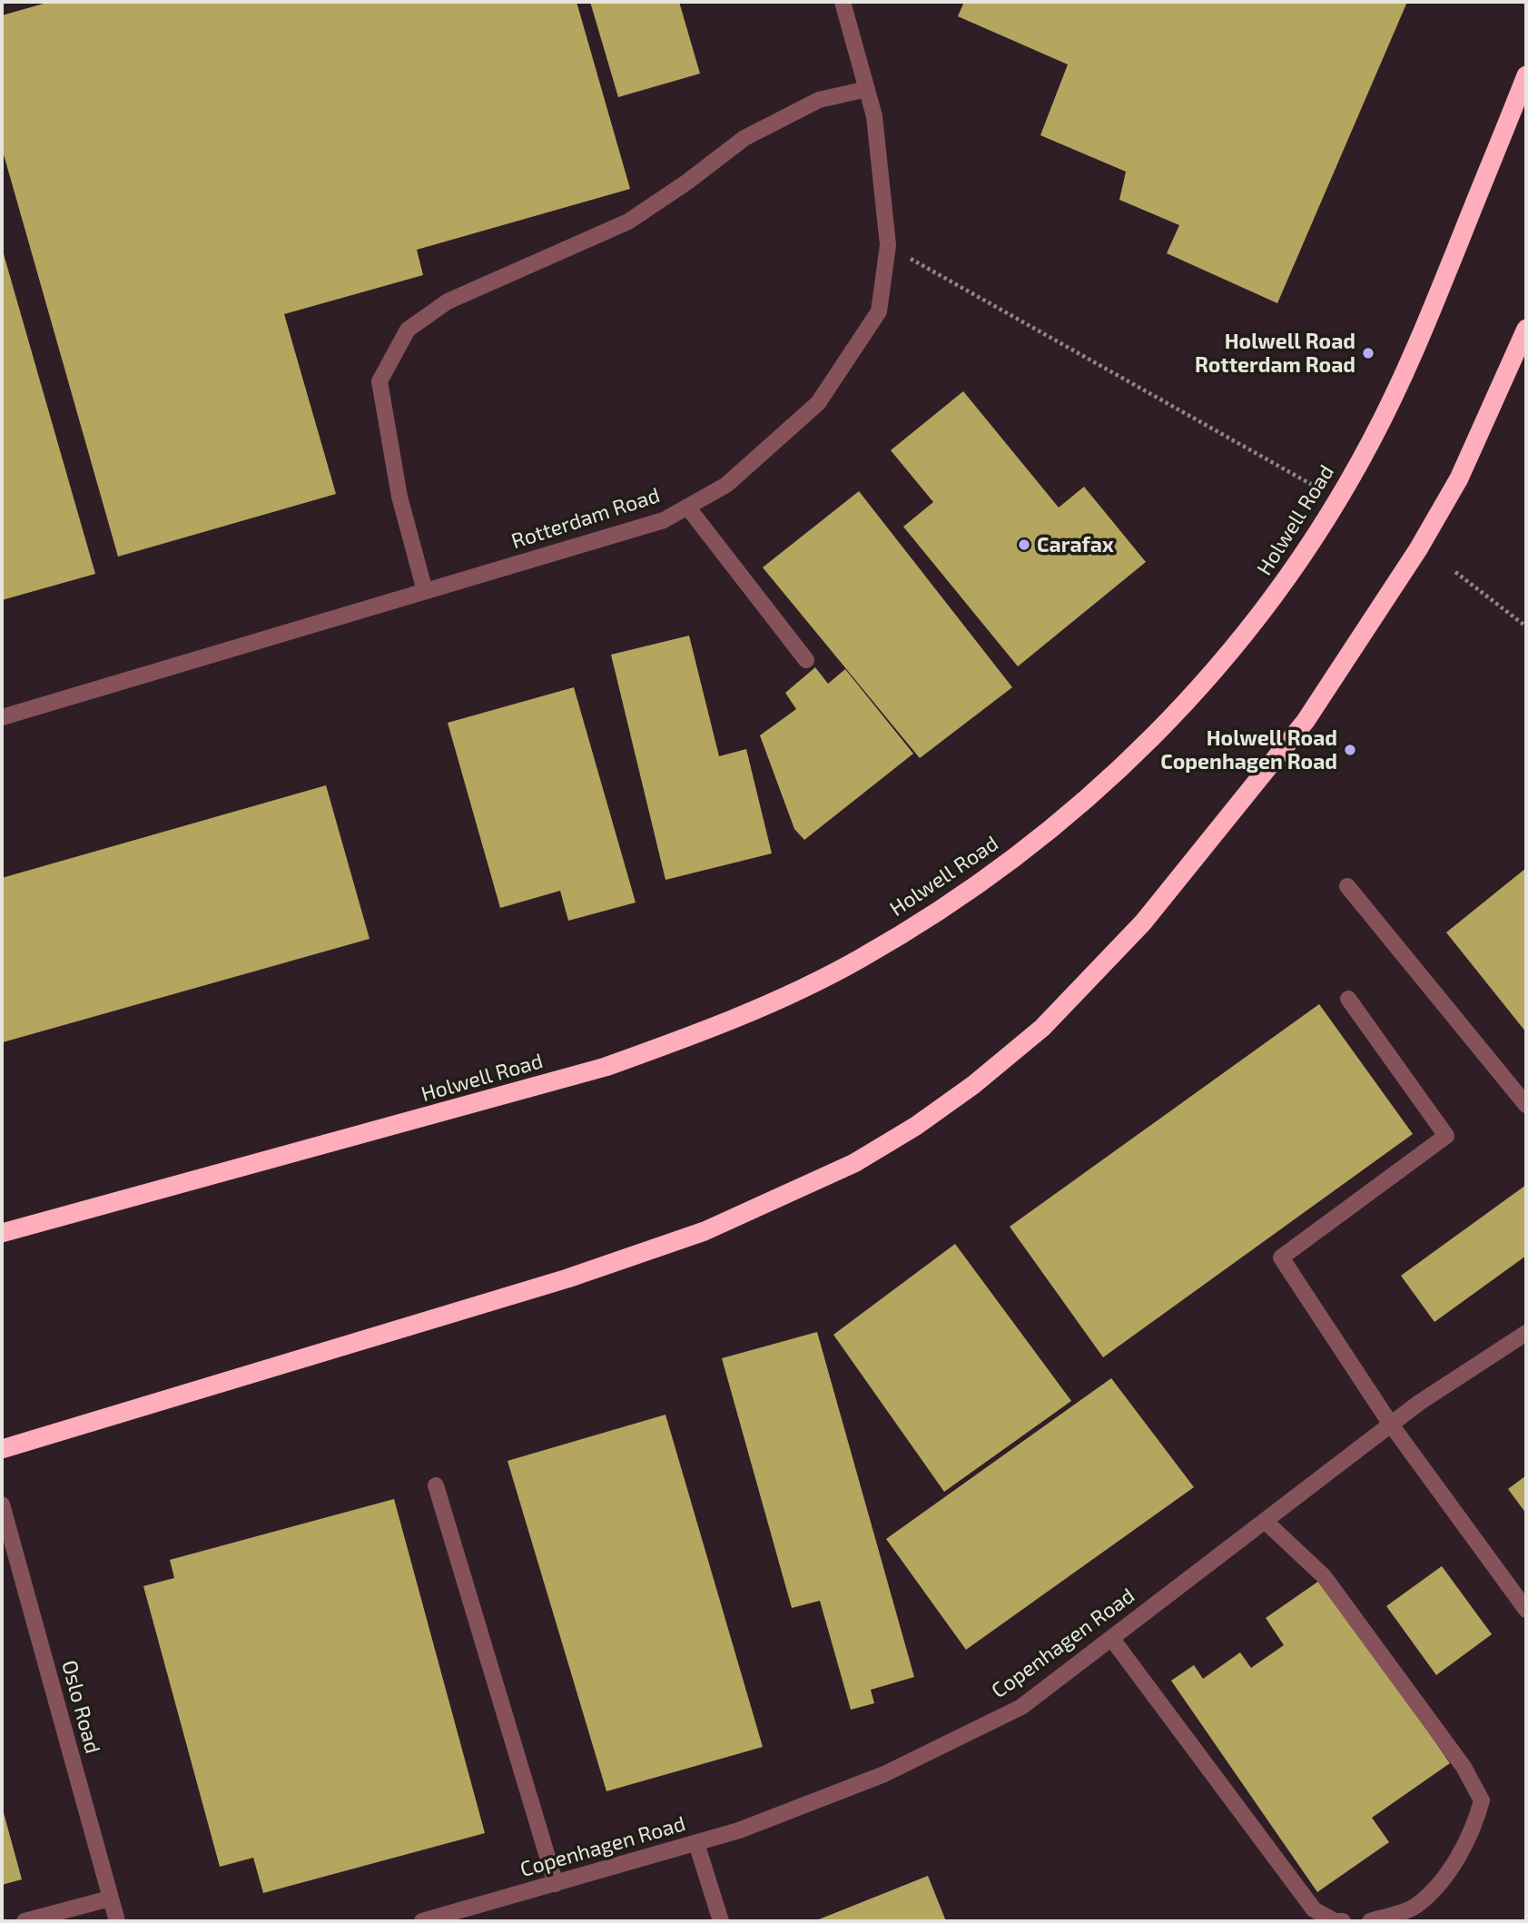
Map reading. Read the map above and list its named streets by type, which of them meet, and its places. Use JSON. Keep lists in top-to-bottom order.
{
  "streets": {
    "highway": ["Holwell Road"],
    "street": ["Rotterdam Road", "Copenhagen Road", "Oslo Road"]
  },
  "places": ["Holwell Road Rotterdam Road", "Carafax", "Holwell Road Copenhagen Road"]
}
